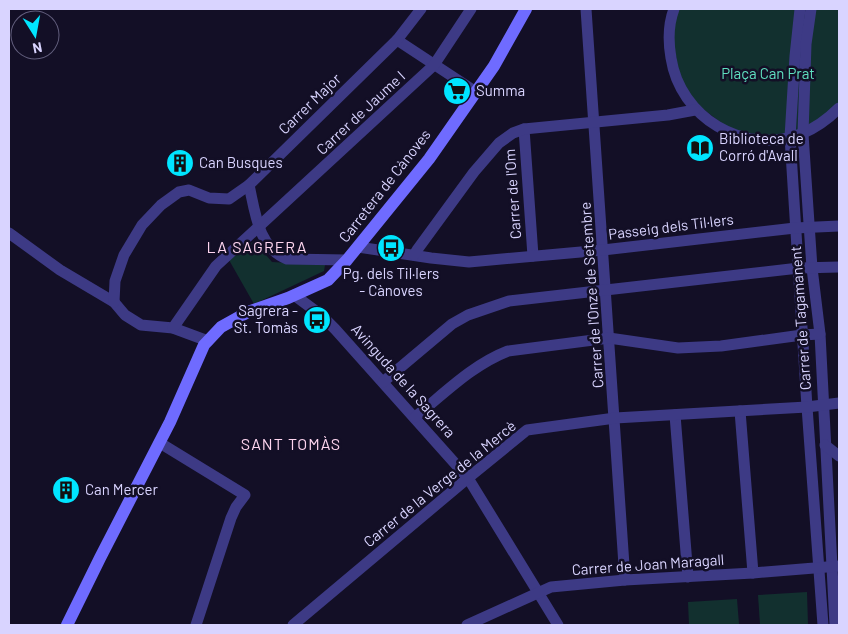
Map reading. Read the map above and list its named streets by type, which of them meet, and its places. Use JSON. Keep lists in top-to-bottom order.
{
  "streets": {
    "street": [
      "Carrer Major",
      "Carrer de Jaume I",
      "Carretera de Cànoves",
      "Carrer de l'Om",
      "Passeig dels Til·lers",
      "Carrer de l'Onze de Setembre",
      "Carrer de Tagamanent",
      "Avinguda de la Sagrera",
      "Carrer de la Verge de la Mercè",
      "Carrer de Joan Maragall"
    ]
  },
  "crossings": [
    ["Carretera de Cànoves", "Passeig dels Til·lers"],
    ["Carretera de Cànoves", "Avinguda de la Sagrera"],
    ["Carrer de l'Om", "Passeig dels Til·lers"],
    ["Passeig dels Til·lers", "Carrer de l'Onze de Setembre"],
    ["Passeig dels Til·lers", "Carrer de Tagamanent"],
    ["Carrer de l'Onze de Setembre", "Carrer de la Verge de la Mercè"],
    ["Carrer de l'Onze de Setembre", "Carrer de Joan Maragall"],
    ["Carrer de Tagamanent", "Carrer de la Verge de la Mercè"],
    ["Carrer de Tagamanent", "Carrer de Joan Maragall"],
    ["Avinguda de la Sagrera", "Carrer de la Verge de la Mercè"],
    ["Avinguda de la Sagrera", "Carrer de Joan Maragall"]
  ],
  "districts": ["LA SAGRERA", "SANT TOMÀS"],
  "parks": ["Plaça Can Prat"],
  "places": {
    "supermarket": ["Summa"],
    "library": ["Biblioteca de Corró d'Avall"],
    "building": ["Can Busques", "Can Mercer"],
    "bus stop": ["Pg. dels Til·lers - Cànoves", "Sagrera - St. Tomàs"]
  },
  "north": "bottom"
}
